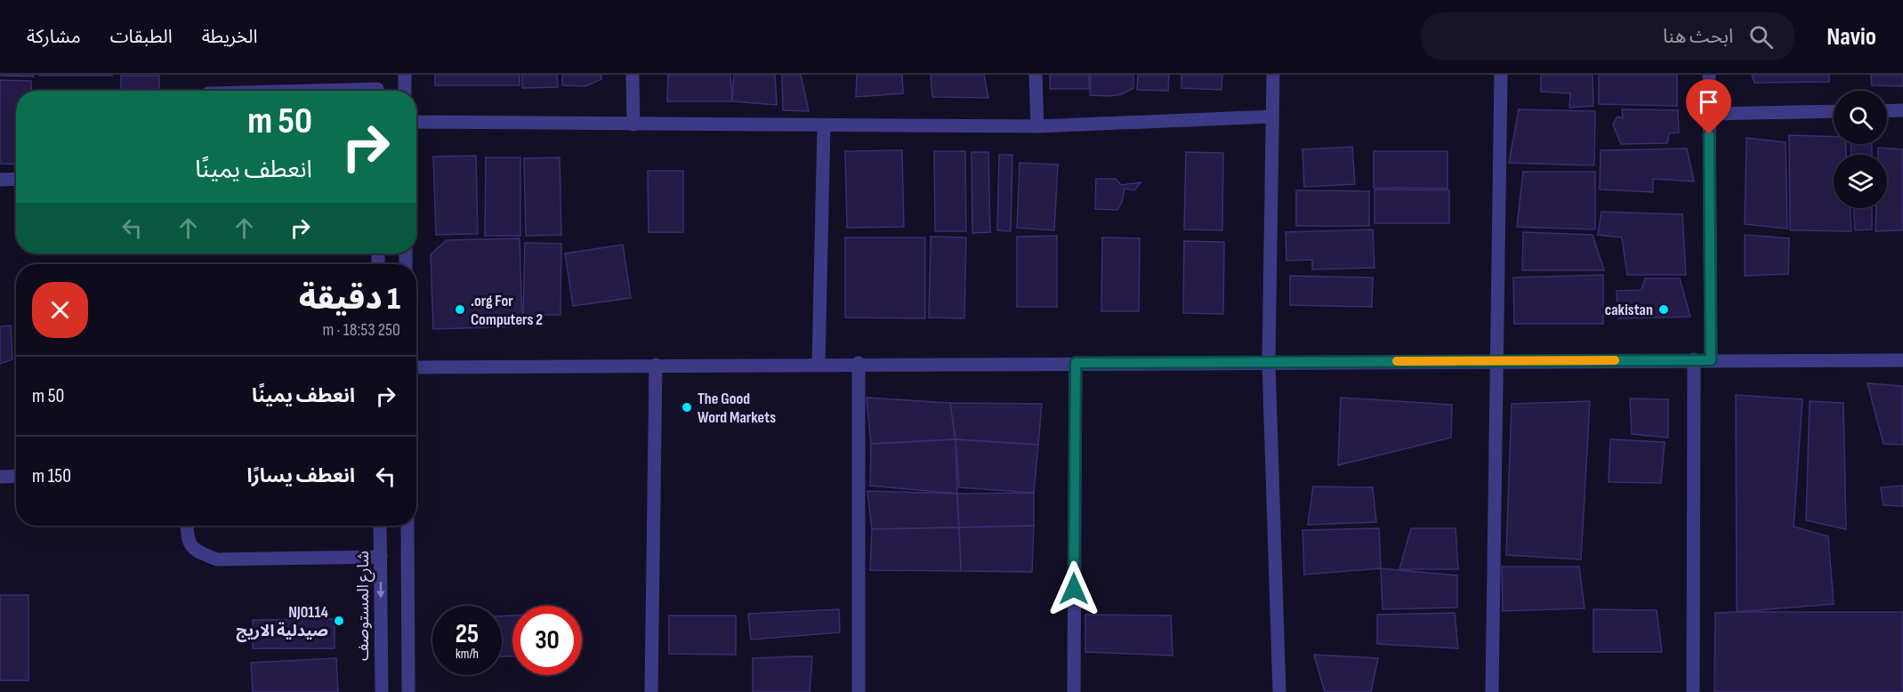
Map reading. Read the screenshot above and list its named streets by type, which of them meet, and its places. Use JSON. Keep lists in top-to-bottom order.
{
  "streets": {
    "street": ["شارع المستوصف"]
  },
  "places": [
    ".org For Computers 2",
    "cakistan",
    "The Good Word Markets",
    "NJ0114 صيدلية الاريج"
  ],
  "page": {
    "header": "Navio",
    "search": "ابحث هنا",
    "nav": ["الخريطة", "الطبقات", "مشاركة"],
    "turn": ["50 m", "انعطف يمينًا"],
    "heading": ["1 دقيقة", "250 m · 18:53"],
    "list": [
      {
        "name": "انعطف يمينًا",
        "value": "50 m"
      },
      {
        "name": "انعطف يسارًا",
        "value": "150 m"
      }
    ],
    "speed": "25 km/h",
    "limit": "30"
  }
}
